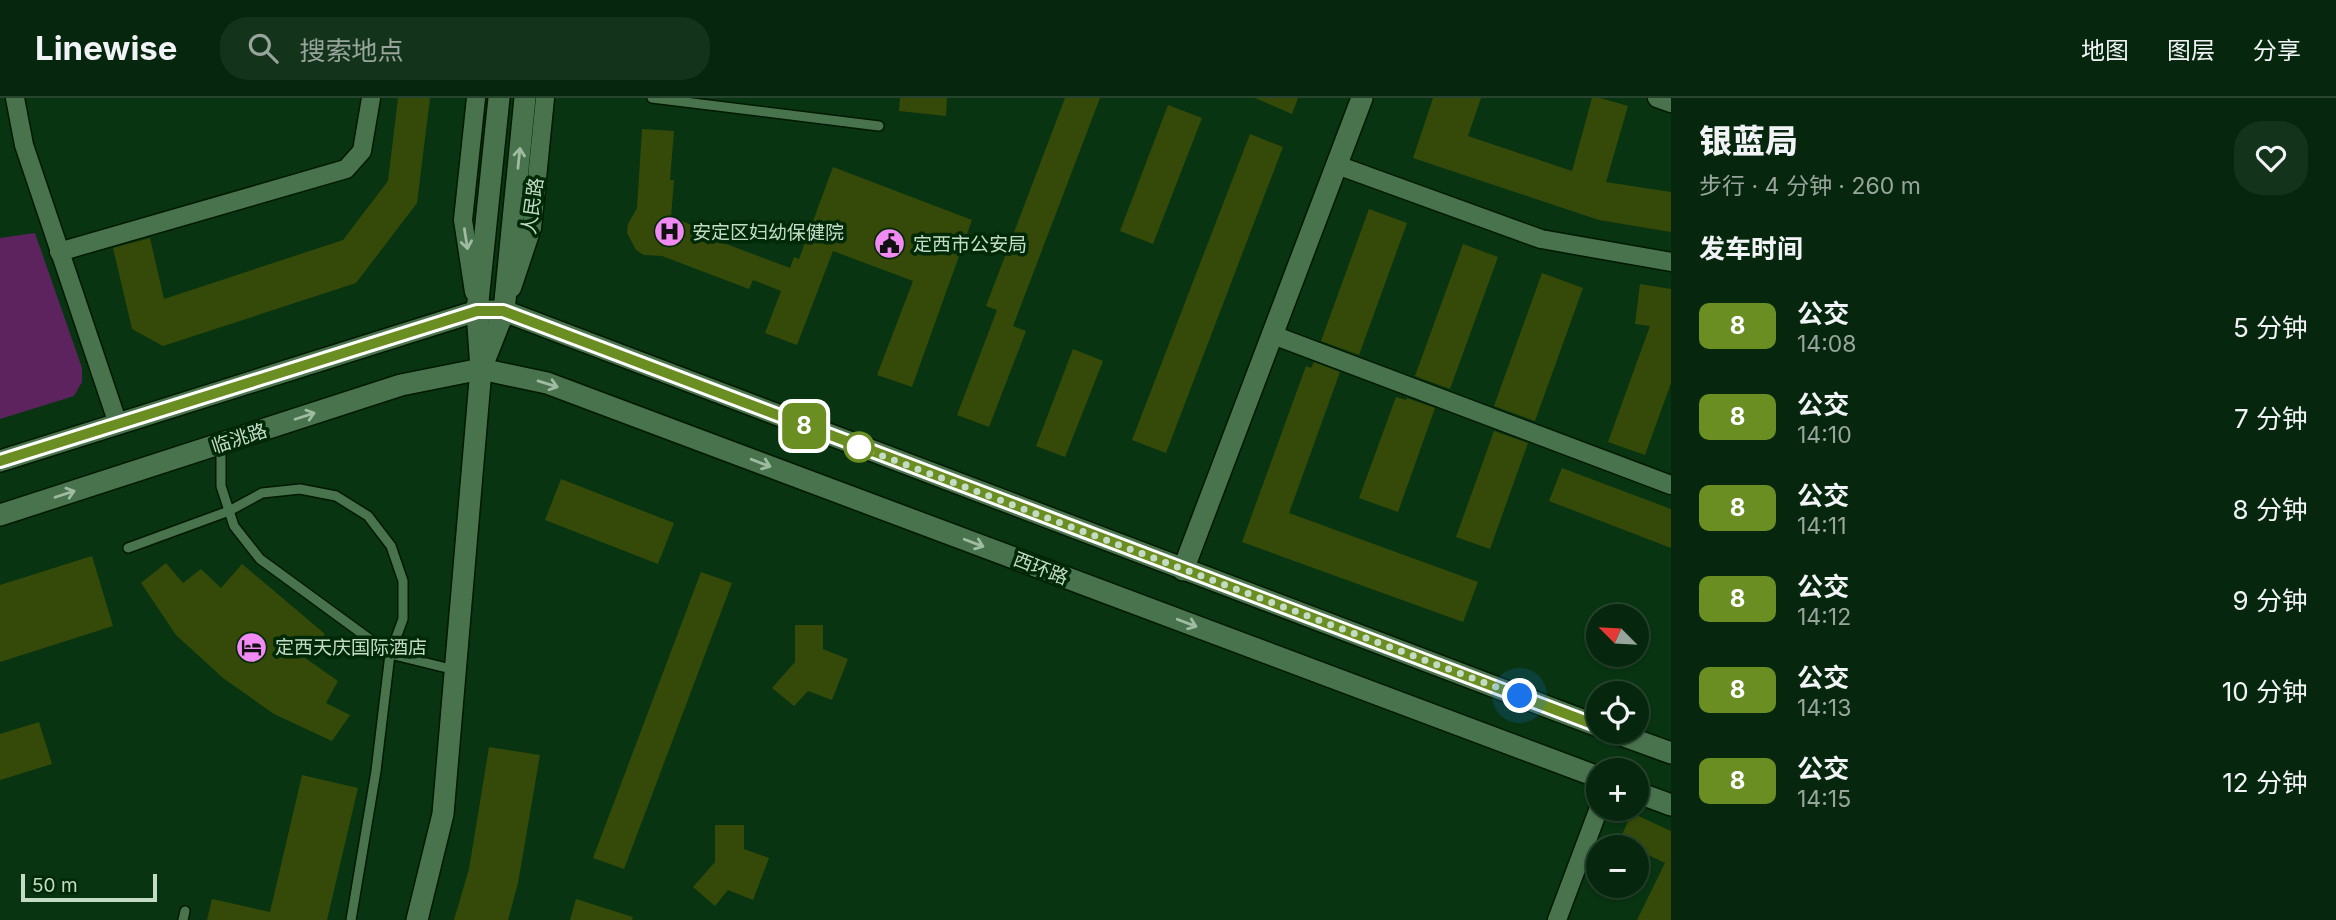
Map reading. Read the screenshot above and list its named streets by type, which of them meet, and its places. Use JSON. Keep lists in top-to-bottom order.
{
  "streets": {
    "main road": ["人民路", "临洮路", "西环路"]
  },
  "crossings": [
    ["人民路", "临洮路"],
    ["人民路", "西环路"],
    ["临洮路", "西环路"]
  ],
  "places": {
    "hospital": ["安定区妇幼保健院"],
    "public building": ["定西市公安局"],
    "hotel": ["定西天庆国际酒店"]
  },
  "lines": ["bus line 8"],
  "scale_bar": "50 m",
  "north": "top left",
  "page": {
    "header": "Linewise",
    "search": "搜索地点",
    "nav": ["地图", "图层", "分享"],
    "on_map": "8",
    "heading": [
      ["银蓝局", "步行 · 4 分钟 · 260 m"],
      "发车时间"
    ],
    "list": [
      {
        "mark": "8",
        "name": "公交",
        "note": "14:08",
        "value": "5 分钟"
      },
      {
        "mark": "8",
        "name": "公交",
        "note": "14:10",
        "value": "7 分钟"
      },
      {
        "mark": "8",
        "name": "公交",
        "note": "14:11",
        "value": "8 分钟"
      },
      {
        "mark": "8",
        "name": "公交",
        "note": "14:12",
        "value": "9 分钟"
      },
      {
        "mark": "8",
        "name": "公交",
        "note": "14:13",
        "value": "10 分钟"
      },
      {
        "mark": "8",
        "name": "公交",
        "note": "14:15",
        "value": "12 分钟"
      }
    ],
    "map_buttons": ["+", "−"],
    "scale": "50 m"
  }
}
